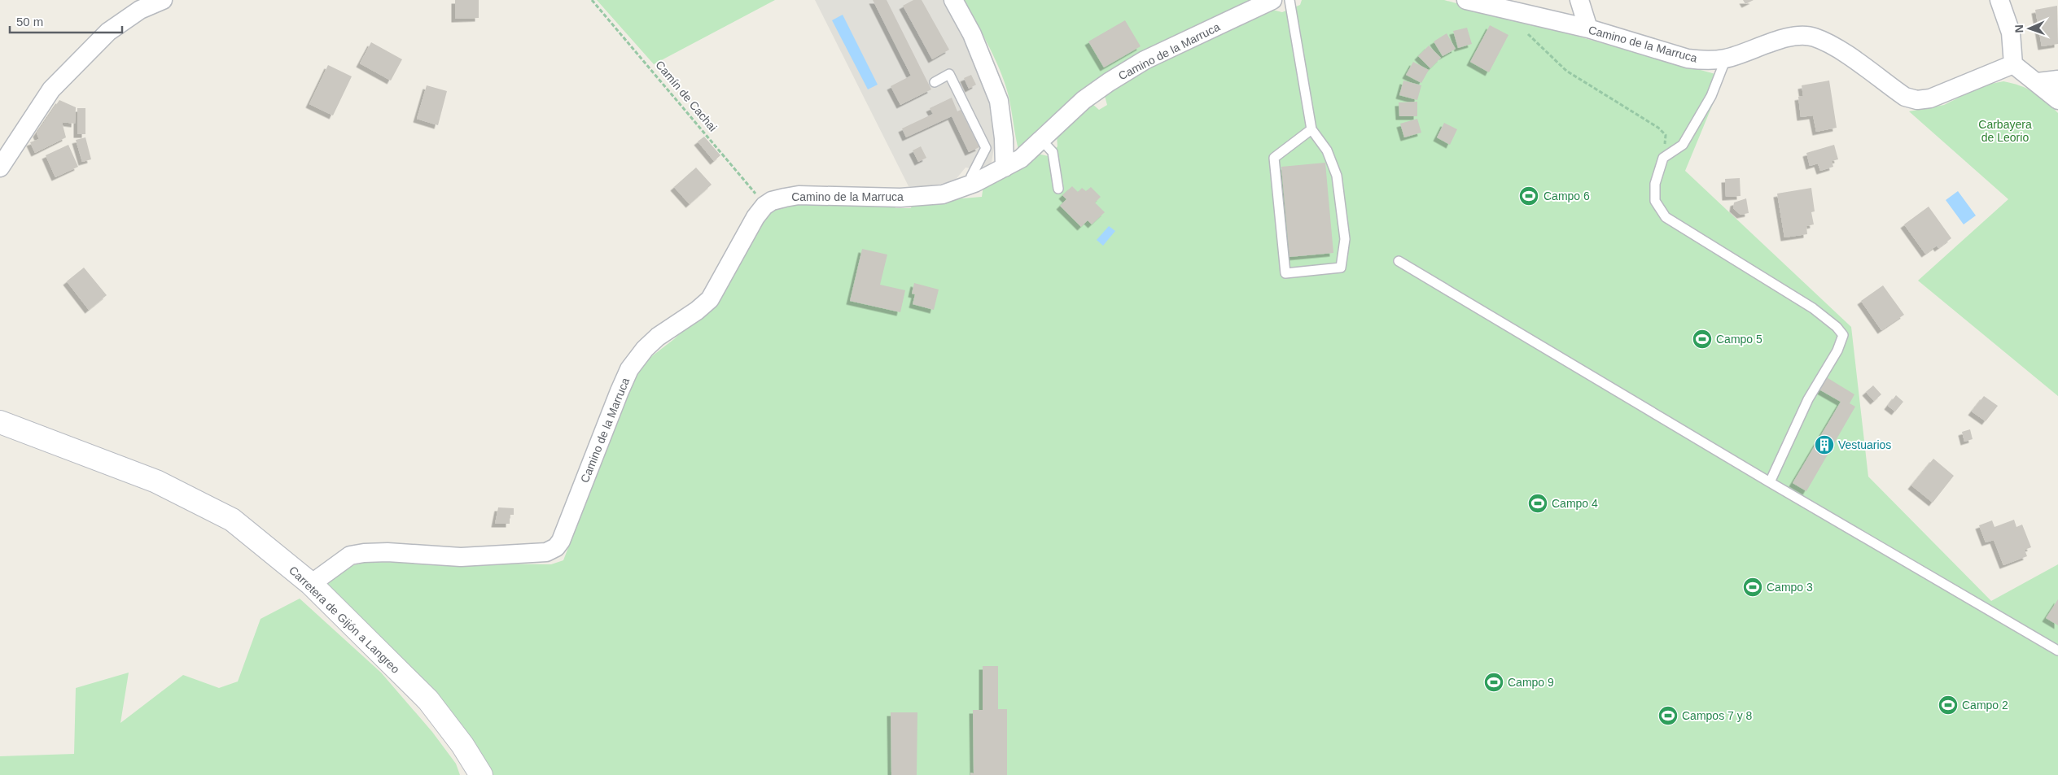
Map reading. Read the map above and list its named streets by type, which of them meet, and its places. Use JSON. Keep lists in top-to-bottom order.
{
  "streets": {
    "street": ["Camino de la Marruca", "Carretera de Gijón a Langreo"],
    "path": ["Camín de Cachai"]
  },
  "crossings": [
    ["Camino de la Marruca", "Camín de Cachai"],
    ["Camino de la Marruca", "Carretera de Gijón a Langreo"]
  ],
  "parks": ["Carbayera de Leorio"],
  "places": {
    "sports": [
      "Campo 6",
      "Campo 5",
      "Campo 4",
      "Campo 3",
      "Campo 9",
      "Campo 2",
      "Campos 7 y 8"
    ],
    "building": ["Vestuarios"]
  },
  "scale_bar": "50 m",
  "north": "left"
}
